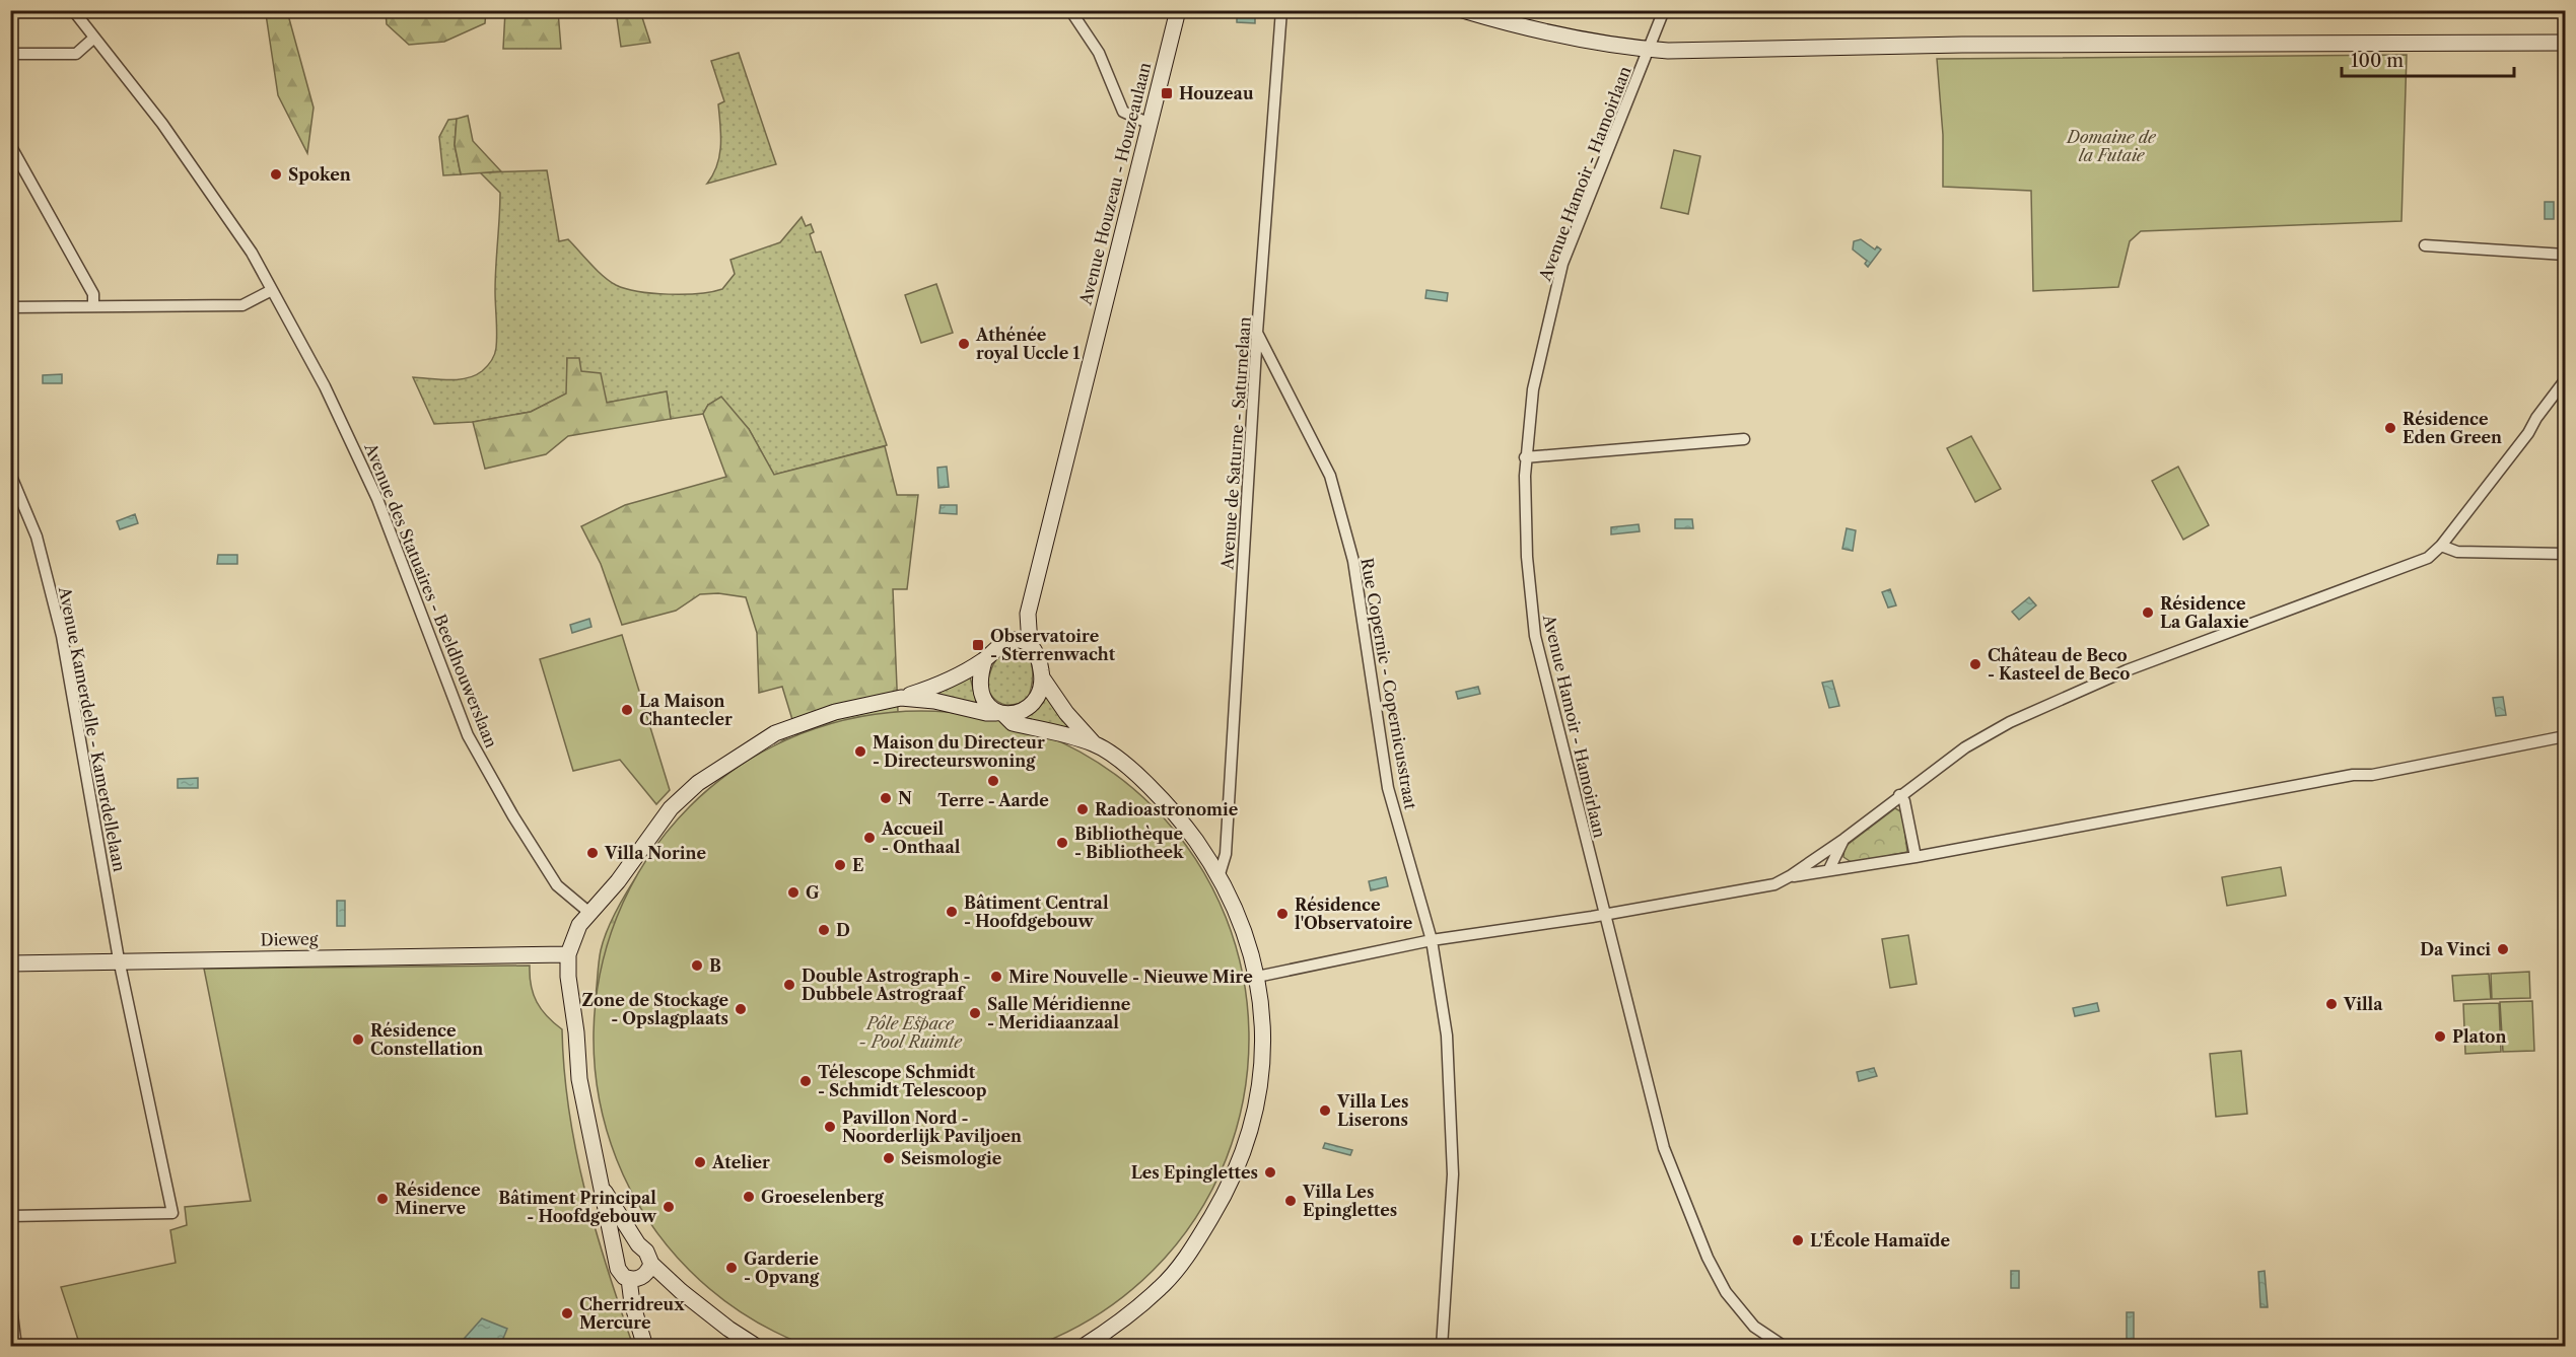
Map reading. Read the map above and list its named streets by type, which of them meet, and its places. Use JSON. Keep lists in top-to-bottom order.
{
  "streets": {
    "street": [
      "Avenue Hamoir - Hamoirlaan",
      "Avenue Houzeau - Houzeaulaan",
      "Avenue de Saturne - Saturnelaan",
      "Avenue des Statuaires - Beeldhouwerslaan",
      "Rue Copernic - Copernicusstraat",
      "Avenue Kamerdelle - Kamerdellelaan",
      "Dieweg"
    ]
  },
  "crossings": [
    ["Avenue de Saturne - Saturnelaan", "Rue Copernic - Copernicusstraat"],
    ["Avenue Kamerdelle - Kamerdellelaan", "Dieweg"]
  ],
  "parks": ["Domaine de la Futaie", "Pôle Espace - Pool Ruimte"],
  "places": {
    "transit": ["Houzeau", "Observatoire - Sterrenwacht"],
    "other": [
      "Spoken",
      "Athénée royal Uccle 1",
      "Résidence Eden Green",
      "Résidence La Galaxie",
      "Château de Beco - Kasteel de Beco",
      "La Maison Chantecler",
      "Maison du Directeur - Directeurswoning",
      "Terre - Aarde",
      "N",
      "Radioastronomie",
      "Accueil - Onthaal",
      "Bibliothèque - Bibliotheek",
      "Villa Norine",
      "E",
      "G",
      "Bâtiment Central - Hoofdgebouw",
      "Résidence l'Observatoire",
      "D",
      "Da Vinci",
      "B",
      "Mire Nouvelle - Nieuwe Mire",
      "Double Astrograph - Dubbele Astrograaf",
      "Villa",
      "Zone de Stockage - Opslagplaats",
      "Salle Méridienne - Meridiaanzaal",
      "Platon",
      "Résidence Constellation",
      "Télescope Schmidt - Schmidt Telescoop",
      "Villa Les Liserons",
      "Pavillon Nord - Noorderlijk Paviljoen",
      "Seismologie",
      "Atelier",
      "Les Epinglettes",
      "Groeselenberg",
      "Résidence Minerve",
      "Villa Les Epinglettes",
      "Bâtiment Principal - Hoofdgebouw",
      "L'École Hamaïde",
      "Garderie - Opvang",
      "Cherridreux Mercure"
    ]
  },
  "scale_bar": "100 m"
}
